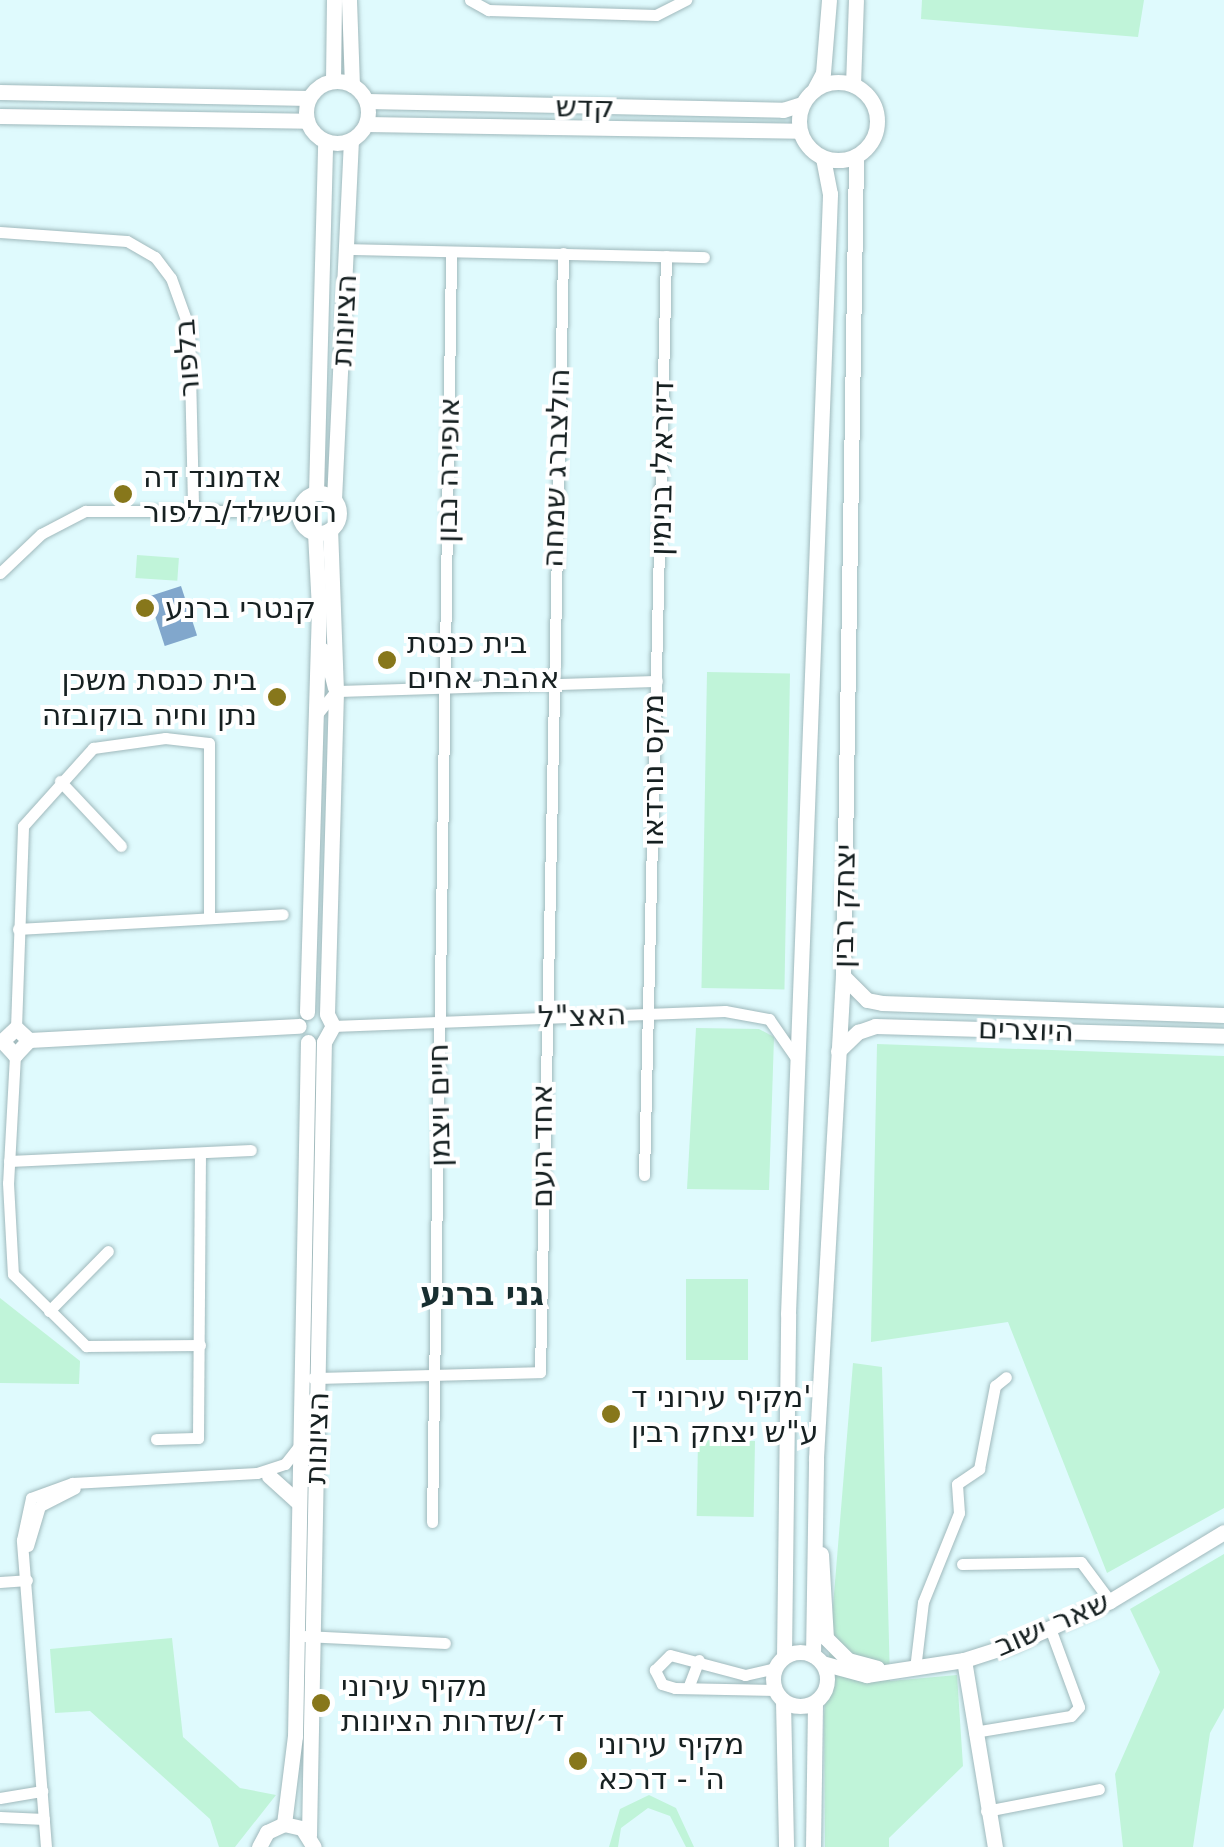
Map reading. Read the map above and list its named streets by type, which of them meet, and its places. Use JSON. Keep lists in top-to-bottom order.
{
  "streets": {
    "main road": [
      "קדש",
      "הציונות",
      "יצחק רבין",
      "היוצרים",
      "שאר ישוב"
    ],
    "street": [
      "בלפור",
      "הולצברג שמחה",
      "דיזראלי בנימין",
      "אופירה נבון",
      "מקס נורדאו",
      "האצ\"ל",
      "חיים ויצמן",
      "אחד העם"
    ]
  },
  "crossings": [
    ["קדש", "הציונות"],
    ["קדש", "יצחק רבין"],
    ["הציונות", "אחד העם"],
    ["הולצברג שמחה", "מקס נורדאו"],
    ["הולצברג שמחה", "אחד העם"],
    ["דיזראלי בנימין", "מקס נורדאו"],
    ["אופירה נבון", "מקס נורדאו"],
    ["אופירה נבון", "חיים ויצמן"],
    ["מקס נורדאו", "האצ\"ל"],
    ["מקס נורדאו", "חיים ויצמן"],
    ["מקס נורדאו", "אחד העם"],
    ["יצחק רבין", "האצ\"ל"],
    ["יצחק רבין", "היוצרים"],
    ["יצחק רבין", "שאר ישוב"],
    ["האצ\"ל", "חיים ויצמן"],
    ["האצ\"ל", "אחד העם"],
    ["חיים ויצמן", "אחד העם"]
  ],
  "districts": ["גני ברנע"],
  "places": [
    "אדמונד דה רוטשילד/בלפור",
    "קנטרי ברנע",
    "בית כנסת אהבת אחים",
    "בית כנסת משכן נתן וחיה בוקובזה",
    "מקיף עירוני ד' ע\"ש יצחק רבין",
    "מקיף עירוני ד׳/שדרות הציונות",
    "מקיף עירוני ה' - דרכא"
  ]
}
